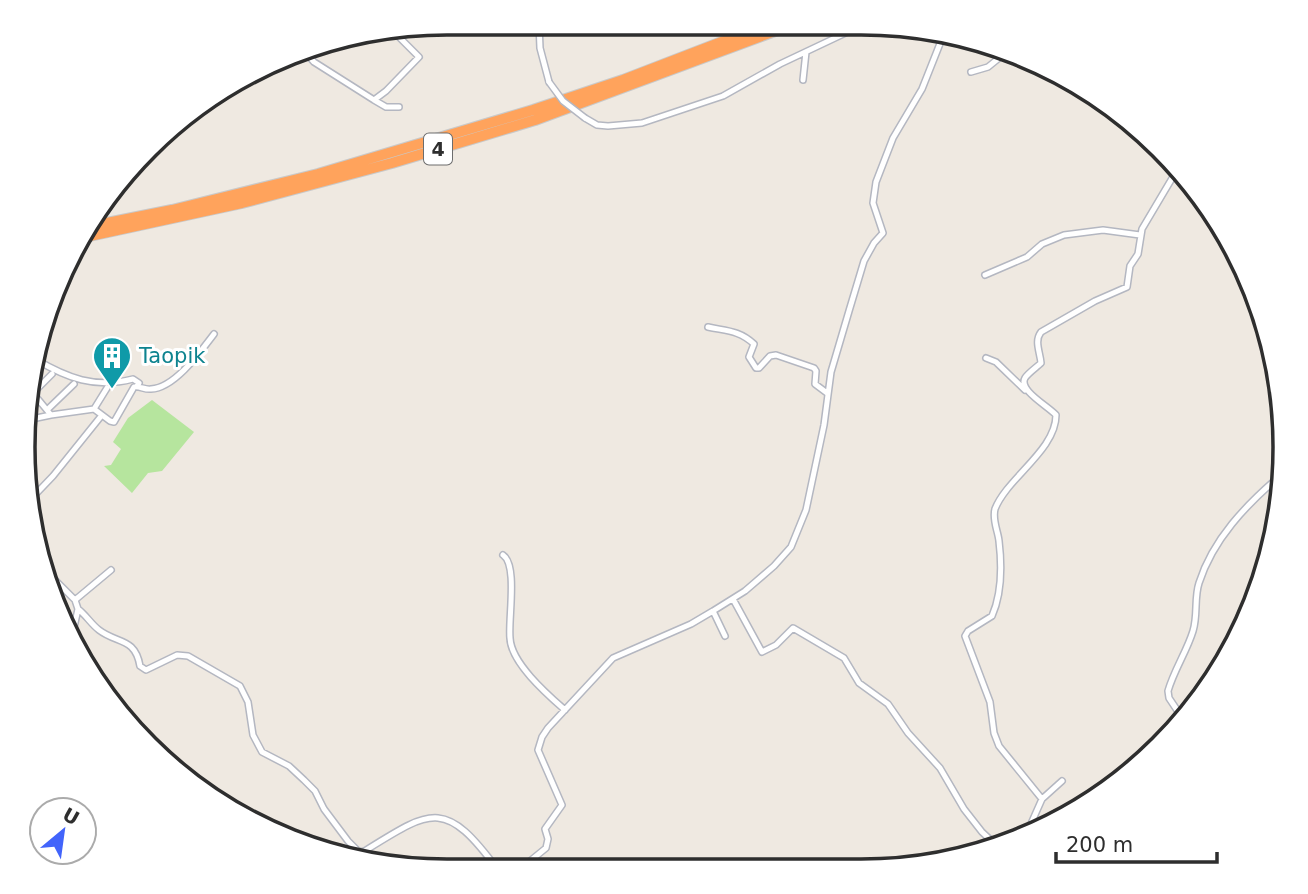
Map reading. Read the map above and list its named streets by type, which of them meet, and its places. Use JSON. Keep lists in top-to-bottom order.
{
  "streets": {
    "highway": ["4"]
  },
  "places": {
    "building": ["Taopik"]
  },
  "scale_bar": "200 m",
  "north": "top right"
}
